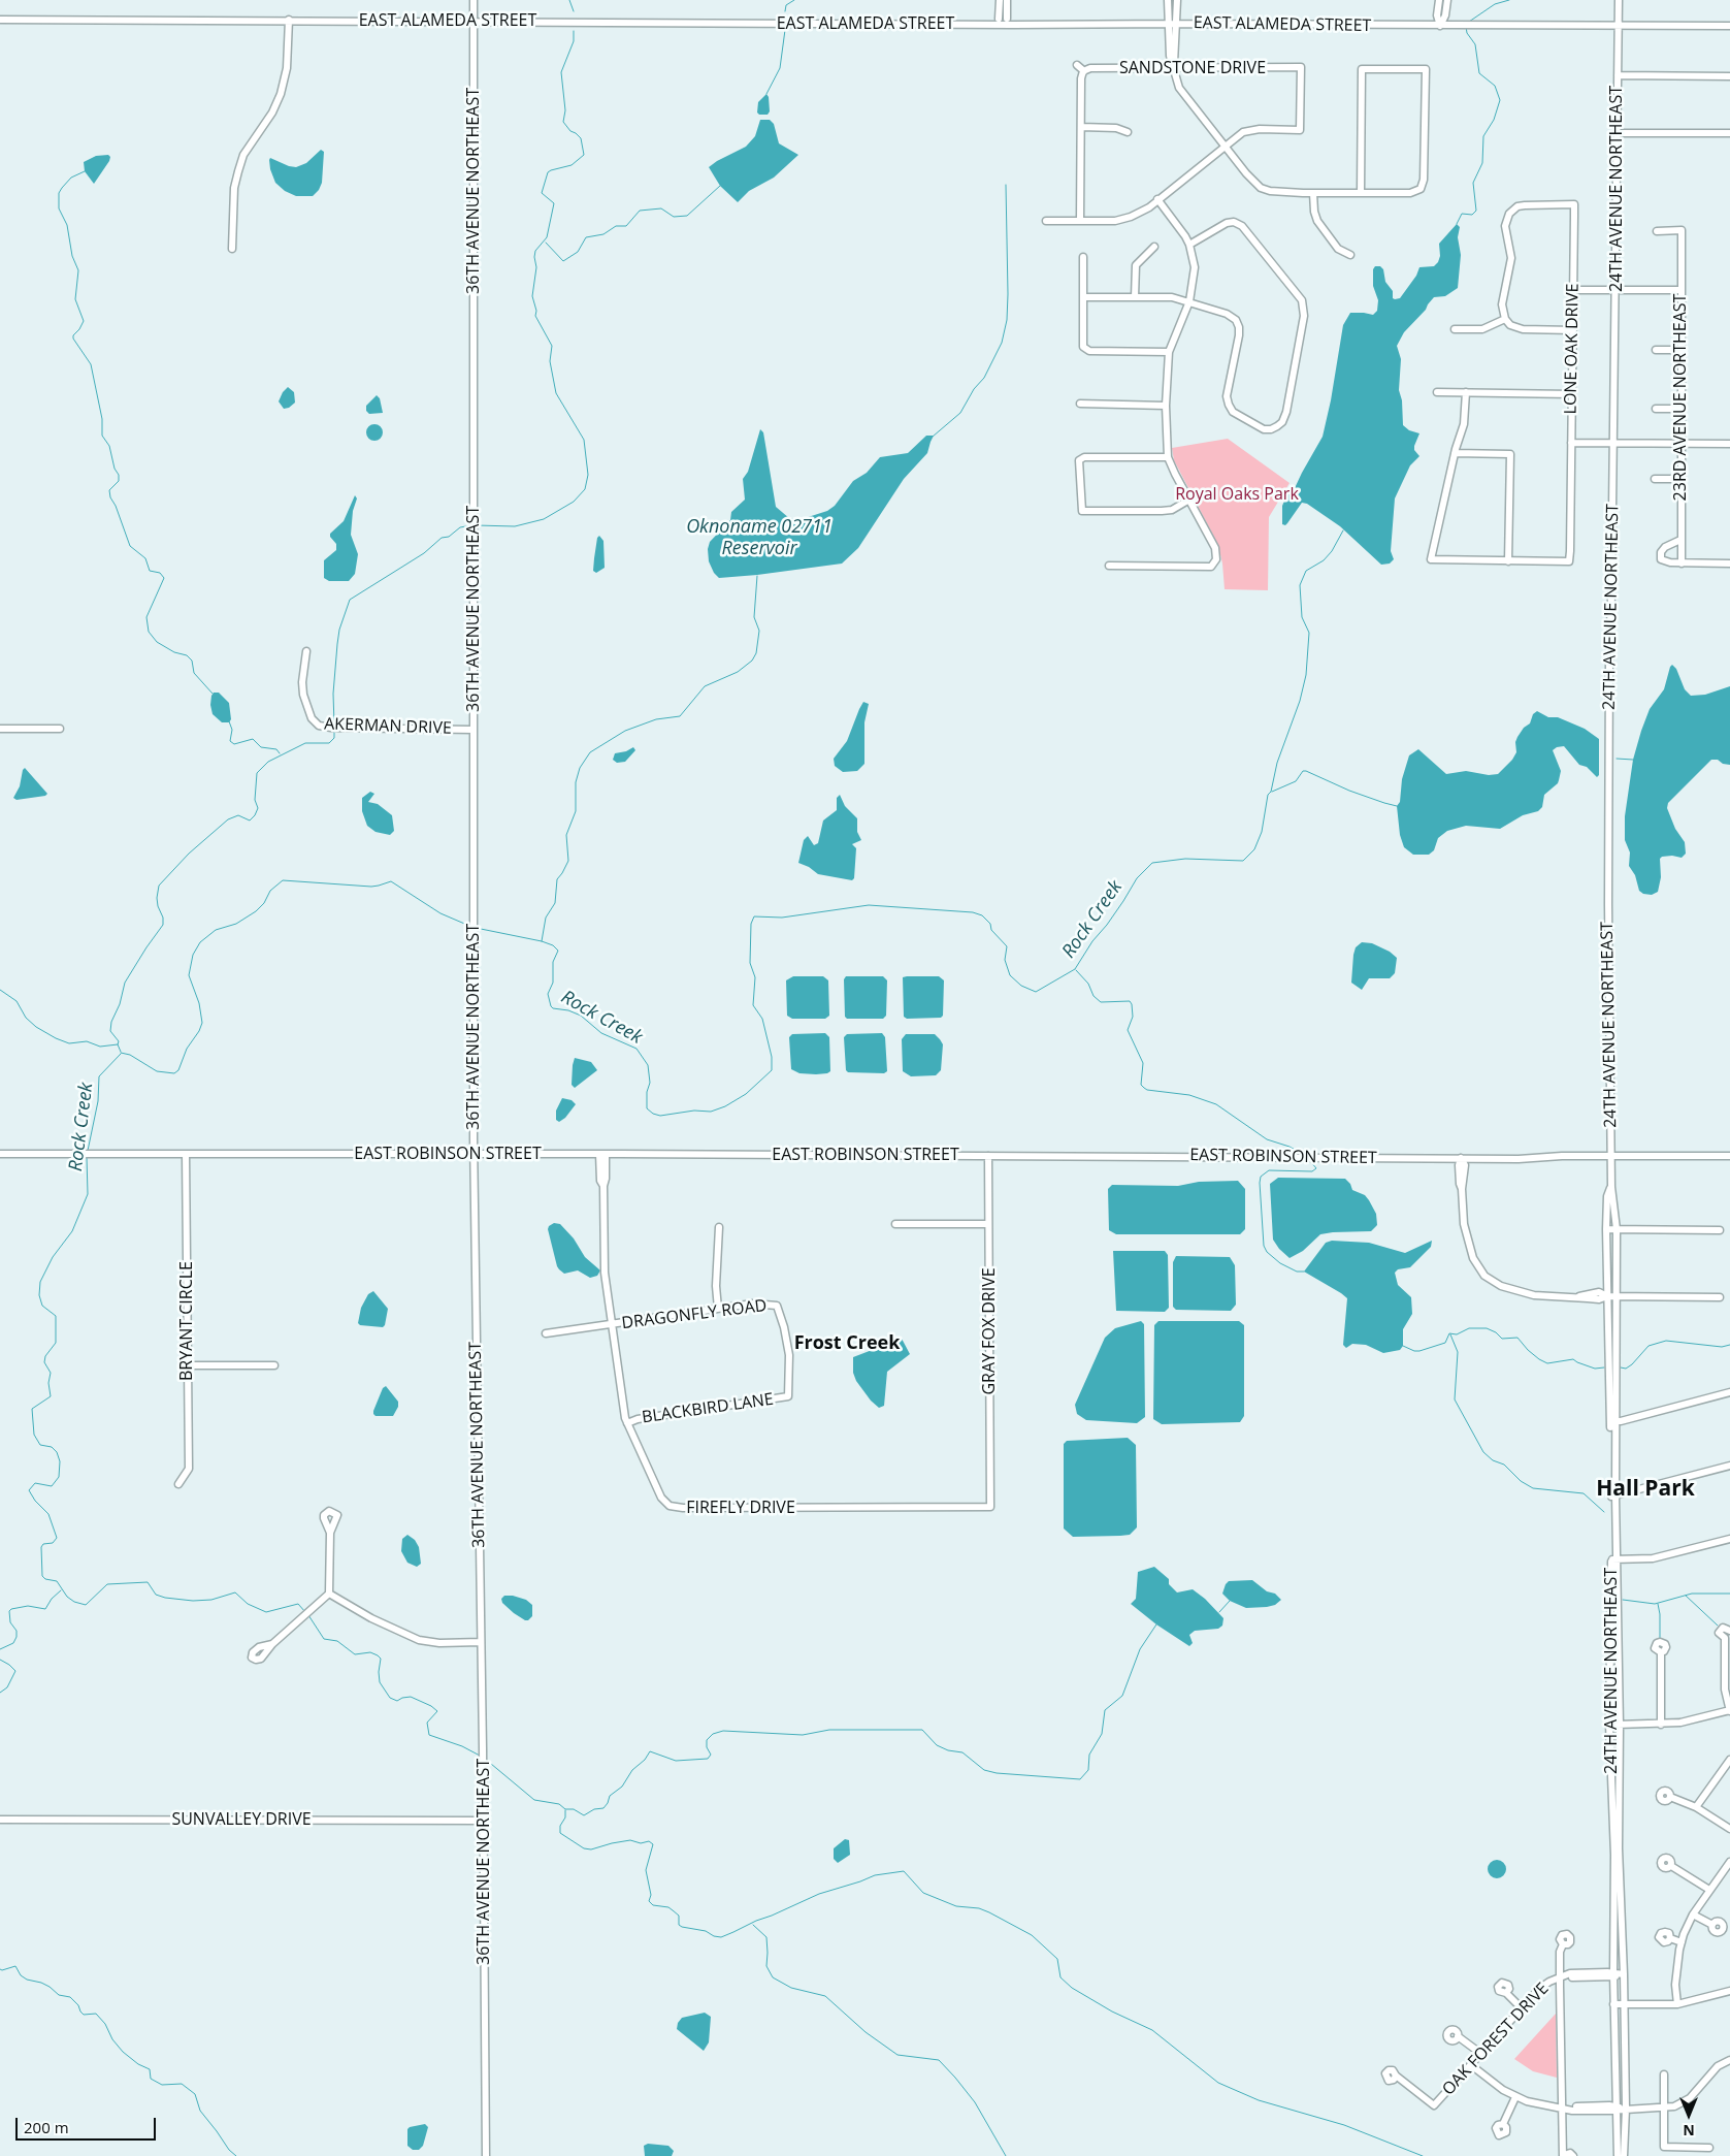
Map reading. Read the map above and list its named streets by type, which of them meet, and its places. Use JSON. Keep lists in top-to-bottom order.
{
  "streets": {
    "street": [
      "EAST ALAMEDA STREET",
      "SANDSTONE DRIVE",
      "24TH AVENUE NORTHEAST",
      "36TH AVENUE NORTHEAST",
      "LONE OAK DRIVE",
      "23RD AVENUE NORTHEAST",
      "AKERMAN DRIVE",
      "EAST ROBINSON STREET",
      "DRAGONFLY ROAD",
      "BRYANT CIRCLE",
      "GRAY FOX DRIVE",
      "BLACKBIRD LANE",
      "FIREFLY DRIVE",
      "SUNVALLEY DRIVE",
      "OAK FOREST DRIVE"
    ]
  },
  "crossings": [
    ["EAST ALAMEDA STREET", "24TH AVENUE NORTHEAST"],
    ["EAST ALAMEDA STREET", "36TH AVENUE NORTHEAST"],
    ["24TH AVENUE NORTHEAST", "EAST ROBINSON STREET"],
    ["24TH AVENUE NORTHEAST", "OAK FOREST DRIVE"],
    ["36TH AVENUE NORTHEAST", "AKERMAN DRIVE"],
    ["36TH AVENUE NORTHEAST", "EAST ROBINSON STREET"],
    ["36TH AVENUE NORTHEAST", "SUNVALLEY DRIVE"],
    ["EAST ROBINSON STREET", "BRYANT CIRCLE"],
    ["EAST ROBINSON STREET", "GRAY FOX DRIVE"],
    ["EAST ROBINSON STREET", "FIREFLY DRIVE"],
    ["DRAGONFLY ROAD", "BLACKBIRD LANE"],
    ["DRAGONFLY ROAD", "FIREFLY DRIVE"],
    ["GRAY FOX DRIVE", "FIREFLY DRIVE"],
    ["BLACKBIRD LANE", "FIREFLY DRIVE"]
  ],
  "districts": ["Frost Creek", "Hall Park"],
  "water": ["Oknoname 02711 Reservoir", "Rock Creek"],
  "parks": ["Royal Oaks Park"],
  "scale_bar": "200 m",
  "north": "bottom"
}
